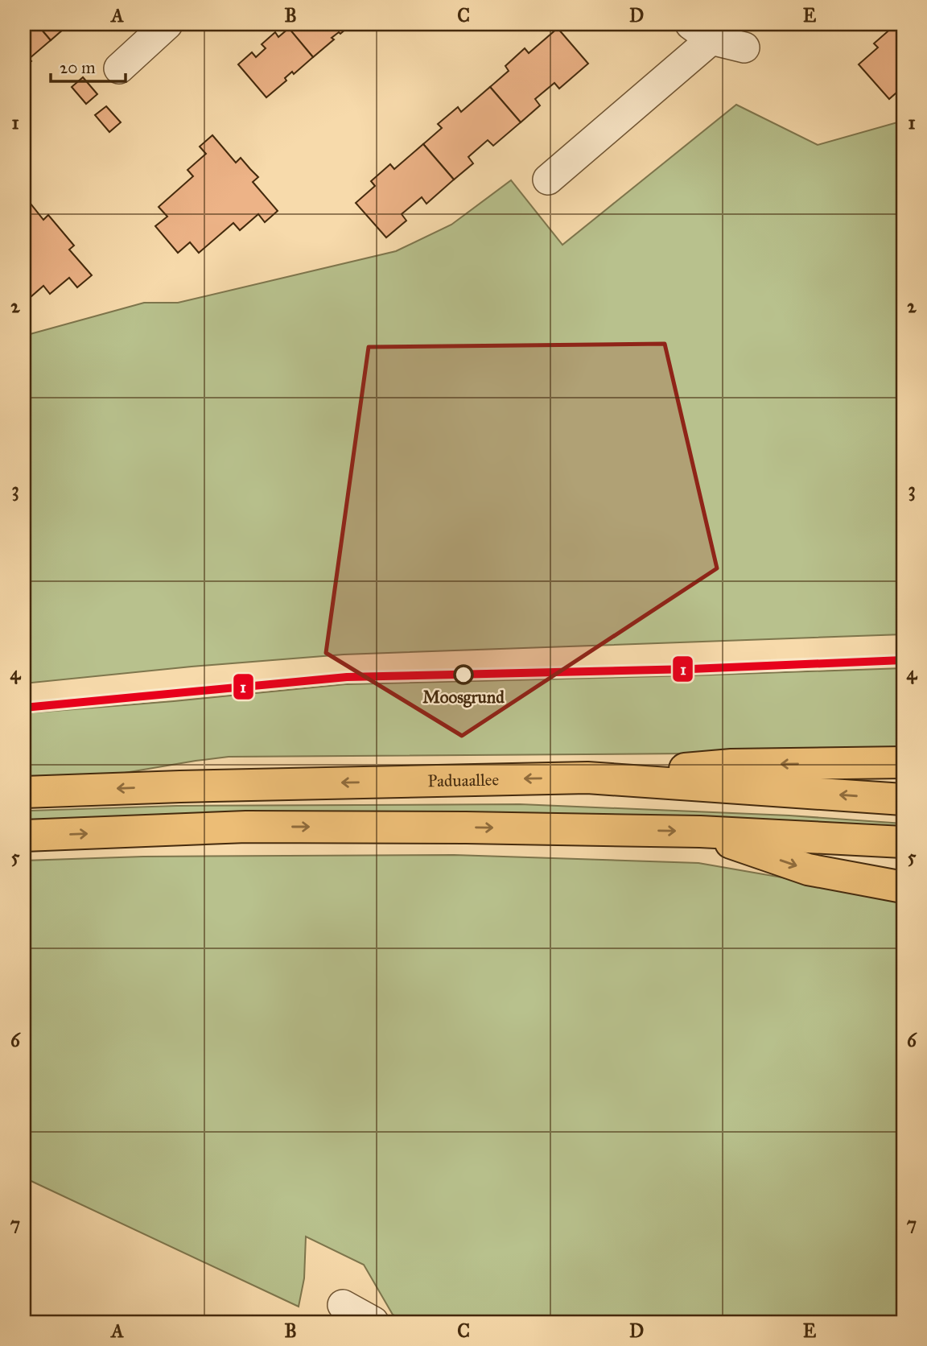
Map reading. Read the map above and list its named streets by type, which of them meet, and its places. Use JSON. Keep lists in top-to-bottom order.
{
  "streets": {
    "highway": ["Paduaallee"]
  },
  "places": ["Moosgrund"],
  "lines": ["transit line 1"],
  "scale_bar": "20 m",
  "grid": {
    "columns": [
      "A",
      "B",
      "C",
      "D",
      "E"
    ],
    "rows": [
      "1",
      "2",
      "3",
      "4",
      "5",
      "6",
      "7"
    ]
  }
}
